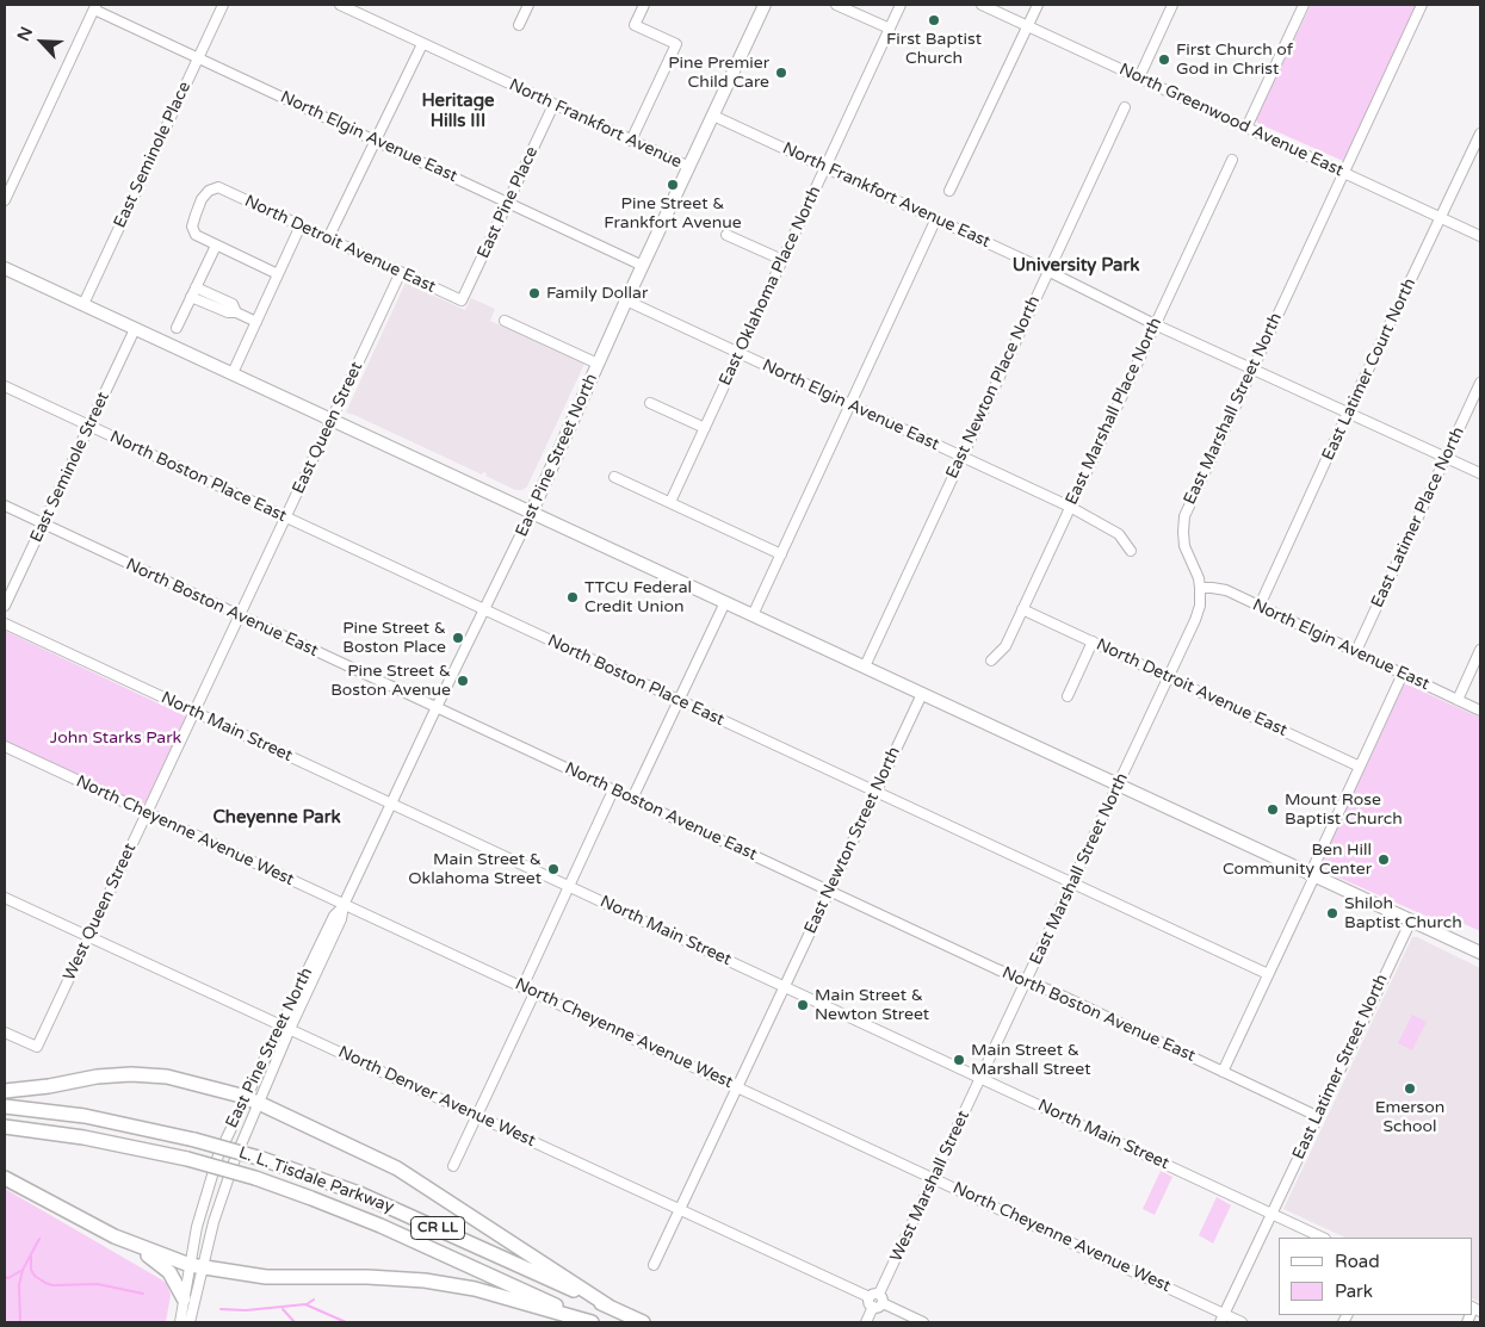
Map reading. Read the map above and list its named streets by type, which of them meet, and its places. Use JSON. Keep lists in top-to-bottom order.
{
  "streets": {
    "highway": ["L. L. Tisdale Parkway", "CR LL"],
    "main road": ["East Pine Street North"],
    "street": [
      "North Greenwood Avenue East",
      "North Frankfort Avenue",
      "North Elgin Avenue East",
      "East Seminole Place",
      "North Frankfort Avenue East",
      "East Pine Place",
      "North Detroit Avenue East",
      "East Oklahoma Place North",
      "East Latimer Court North",
      "East Newton Place North",
      "East Marshall Street North",
      "East Marshall Place North",
      "East Queen Street",
      "East Seminole Street",
      "North Boston Place East",
      "East Latimer Place North",
      "North Boston Avenue East",
      "North Main Street",
      "North Cheyenne Avenue West",
      "East Newton Street North",
      "West Queen Street",
      "East Latimer Street North",
      "North Denver Avenue West",
      "West Marshall Street"
    ]
  },
  "crossings": [
    ["North Greenwood Avenue East", "East Latimer Court North"],
    ["North Greenwood Avenue East", "East Marshall Street North"],
    ["North Frankfort Avenue", "East Pine Place"],
    ["North Frankfort Avenue", "East Pine Street North"],
    ["North Elgin Avenue East", "East Seminole Place"],
    ["North Elgin Avenue East", "East Pine Place"],
    ["North Elgin Avenue East", "East Oklahoma Place North"],
    ["North Elgin Avenue East", "East Latimer Court North"],
    ["North Elgin Avenue East", "East Newton Place North"],
    ["North Elgin Avenue East", "East Marshall Street North"],
    ["North Elgin Avenue East", "East Marshall Place North"],
    ["North Elgin Avenue East", "East Pine Street North"],
    ["North Elgin Avenue East", "East Latimer Place North"],
    ["North Frankfort Avenue East", "East Oklahoma Place North"],
    ["North Frankfort Avenue East", "East Latimer Court North"],
    ["North Frankfort Avenue East", "East Newton Place North"],
    ["North Frankfort Avenue East", "East Marshall Street North"],
    ["North Frankfort Avenue East", "East Marshall Place North"],
    ["North Frankfort Avenue East", "East Pine Street North"],
    ["North Frankfort Avenue East", "East Latimer Place North"],
    ["East Pine Place", "North Detroit Avenue East"],
    ["North Detroit Avenue East", "East Marshall Street North"],
    ["North Detroit Avenue East", "East Marshall Place North"],
    ["North Detroit Avenue East", "East Queen Street"],
    ["East Marshall Street North", "North Boston Place East"],
    ["East Marshall Street North", "North Boston Avenue East"],
    ["East Marshall Street North", "North Main Street"],
    ["East Marshall Street North", "West Marshall Street"],
    ["East Queen Street", "North Boston Place East"],
    ["East Queen Street", "North Boston Avenue East"],
    ["East Queen Street", "North Main Street"],
    ["East Queen Street", "West Queen Street"],
    ["East Pine Street North", "North Boston Place East"],
    ["East Pine Street North", "North Boston Avenue East"],
    ["East Pine Street North", "North Main Street"],
    ["East Pine Street North", "North Cheyenne Avenue West"],
    ["East Pine Street North", "North Denver Avenue West"],
    ["East Seminole Street", "North Boston Place East"],
    ["East Seminole Street", "North Boston Avenue East"],
    ["North Boston Place East", "East Newton Street North"],
    ["North Boston Avenue East", "East Newton Street North"],
    ["North Boston Avenue East", "East Latimer Street North"],
    ["North Main Street", "East Newton Street North"],
    ["North Main Street", "West Queen Street"],
    ["North Main Street", "East Latimer Street North"],
    ["North Main Street", "West Marshall Street"],
    ["North Cheyenne Avenue West", "East Newton Street North"],
    ["North Cheyenne Avenue West", "West Queen Street"],
    ["North Cheyenne Avenue West", "East Latimer Street North"],
    ["North Cheyenne Avenue West", "West Marshall Street"],
    ["East Newton Street North", "North Denver Avenue West"],
    ["West Queen Street", "North Denver Avenue West"]
  ],
  "districts": ["Heritage Hills III", "University Park", "Cheyenne Park"],
  "parks": ["John Starks Park"],
  "places": [
    "First Baptist Church",
    "First Church of God in Christ",
    "Pine Premier Child Care",
    "Pine Street & Frankfort Avenue",
    "Family Dollar",
    "TTCU Federal Credit Union",
    "Pine Street & Boston Place",
    "Pine Street & Boston Avenue",
    "Mount Rose Baptist Church",
    "Ben Hill Community Center",
    "Main Street & Oklahoma Street",
    "Shiloh Baptist Church",
    "Main Street & Newton Street",
    "Main Street & Marshall Street",
    "Emerson School"
  ],
  "legend": ["Road", "Park"],
  "north": "top left"
}
